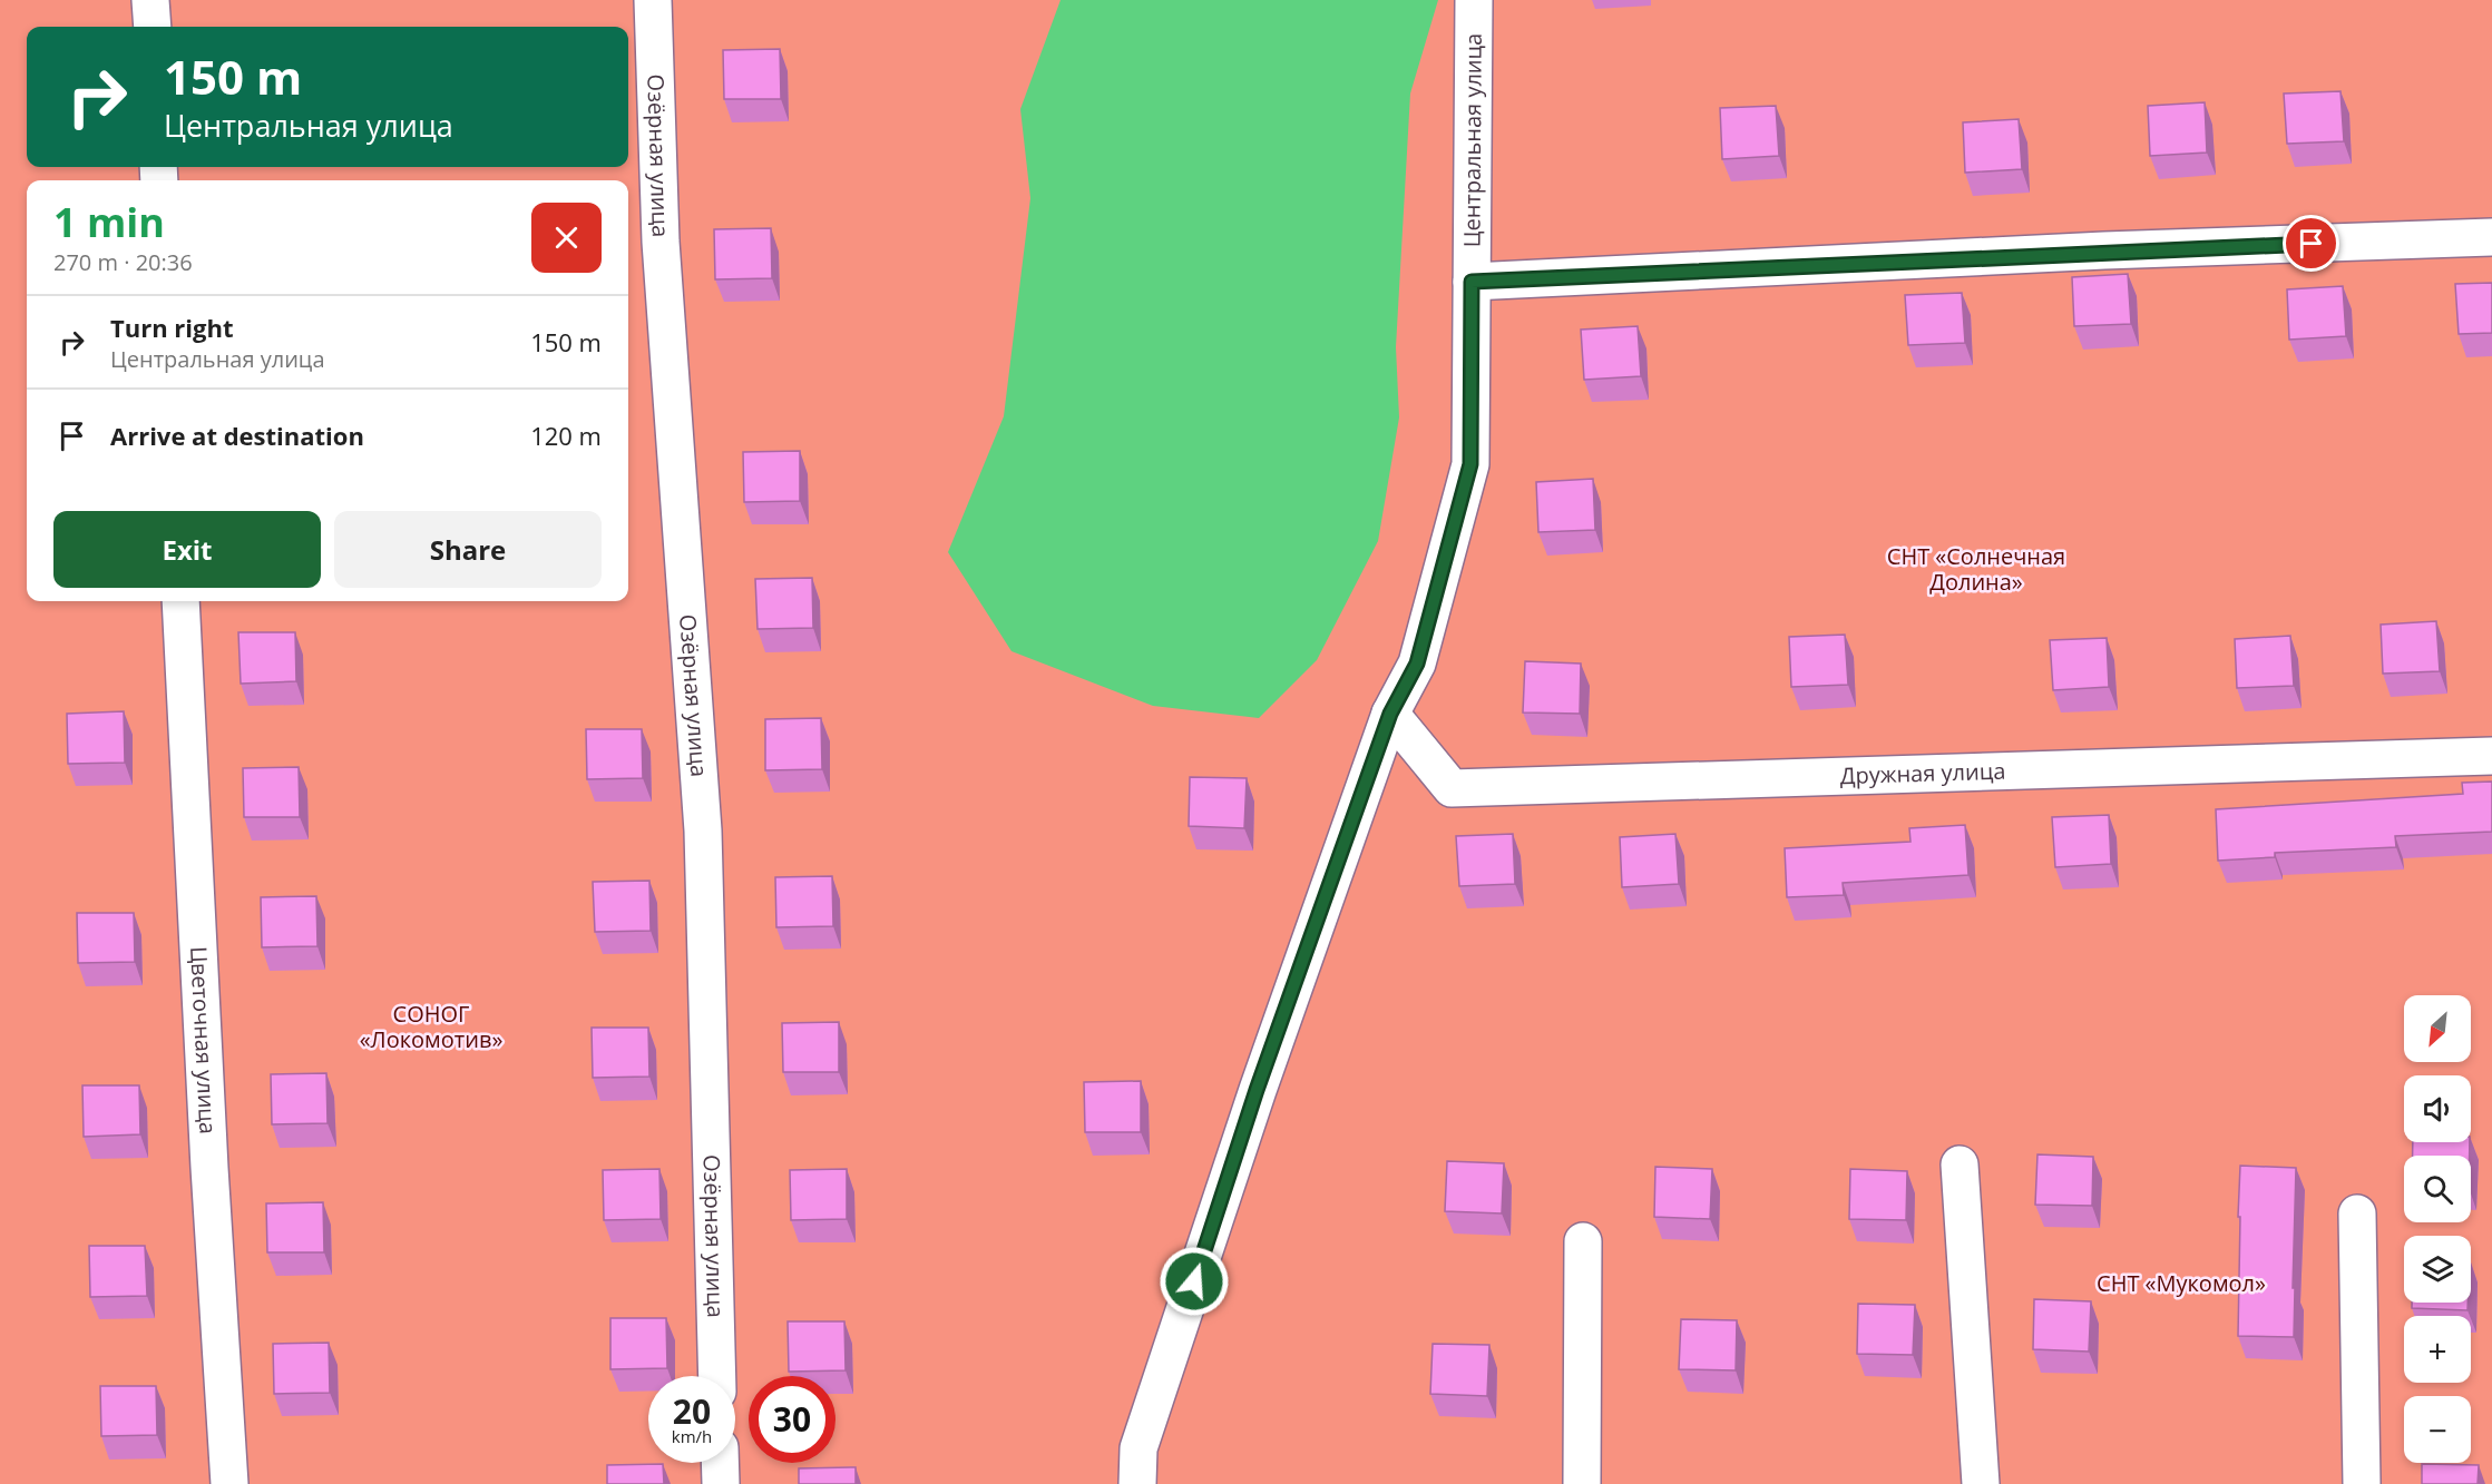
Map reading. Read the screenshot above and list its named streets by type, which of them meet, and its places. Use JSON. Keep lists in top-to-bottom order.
{
  "streets": {
    "street": [
      "Центральная улица",
      "Озёрная улица",
      "Дружная улица",
      "Цветочная улица"
    ]
  },
  "crossings": [
    ["Центральная улица", "Дружная улица"]
  ],
  "parks": ["СНТ «Солнечная Долина»", "СОНОГ «Локомотив»", "СНТ «Мукомол»"],
  "north": "bottom left",
  "page": {
    "turn": ["150 m", "Центральная улица"],
    "heading": ["1 min", "270 m · 20:36"],
    "list": [
      {
        "name": "Turn right",
        "note": "Центральная улица",
        "value": "150 m"
      },
      {
        "name": "Arrive at destination",
        "value": "120 m"
      }
    ],
    "buttons": ["Exit", "Share"],
    "map_buttons": ["+", "−"],
    "speed": "20 km/h",
    "limit": "30"
  }
}
